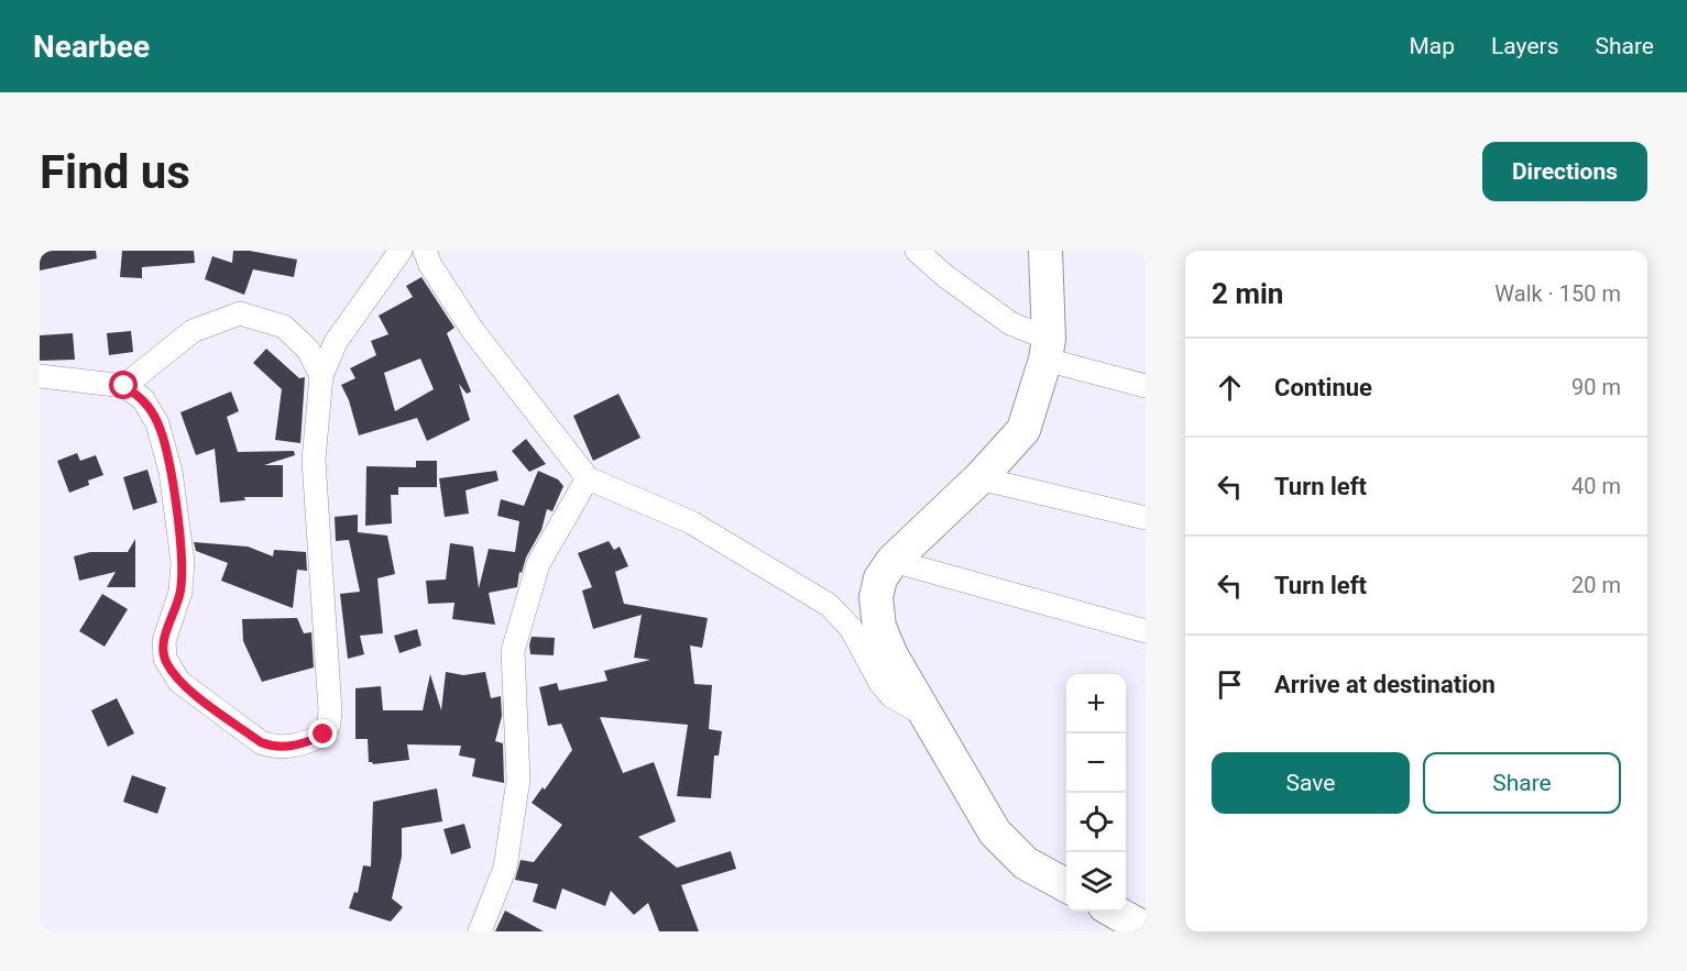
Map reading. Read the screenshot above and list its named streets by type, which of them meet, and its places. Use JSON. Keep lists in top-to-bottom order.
{
  "page": {
    "header": "Nearbee",
    "nav": ["Map", "Layers", "Share"],
    "buttons": [
      "Directions",
      ["Save", "Share"]
    ],
    "title": "Find us",
    "heading": ["2 min", "Walk · 150 m"],
    "list": [
      ["Continue", "90 m"],
      ["Turn left", "40 m"],
      ["Turn left", "20 m"],
      "Arrive at destination"
    ],
    "map_buttons": ["+", "−"]
  }
}
